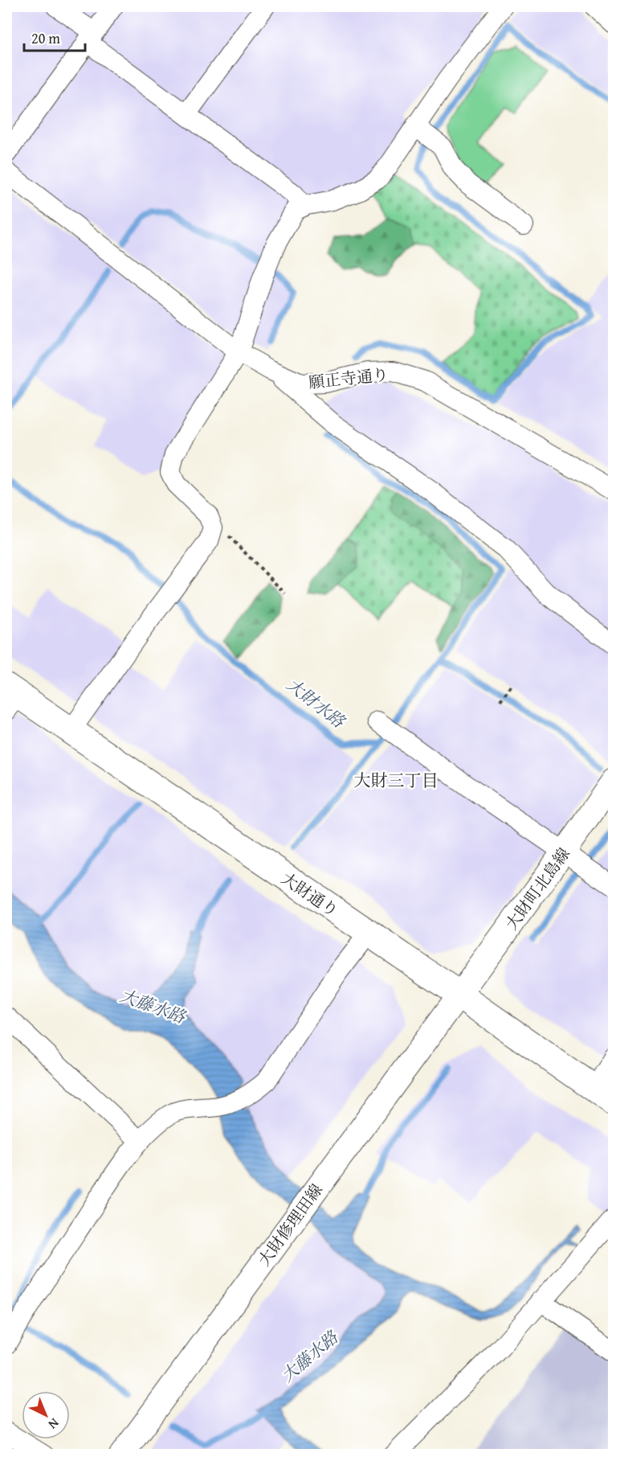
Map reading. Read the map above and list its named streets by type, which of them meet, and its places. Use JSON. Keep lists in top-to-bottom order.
{
  "streets": {
    "main road": ["大財通り"],
    "street": ["願正寺通り", "大財町北島線", "大財修理田線"]
  },
  "crossings": [
    ["大財町北島線", "大財通り"],
    ["大財町北島線", "大財修理田線"],
    ["大財通り", "大財修理田線"]
  ],
  "districts": ["大財三丁目"],
  "water": ["大財水路", "大藤水路"],
  "scale_bar": "20 m",
  "north": "bottom right"
}
